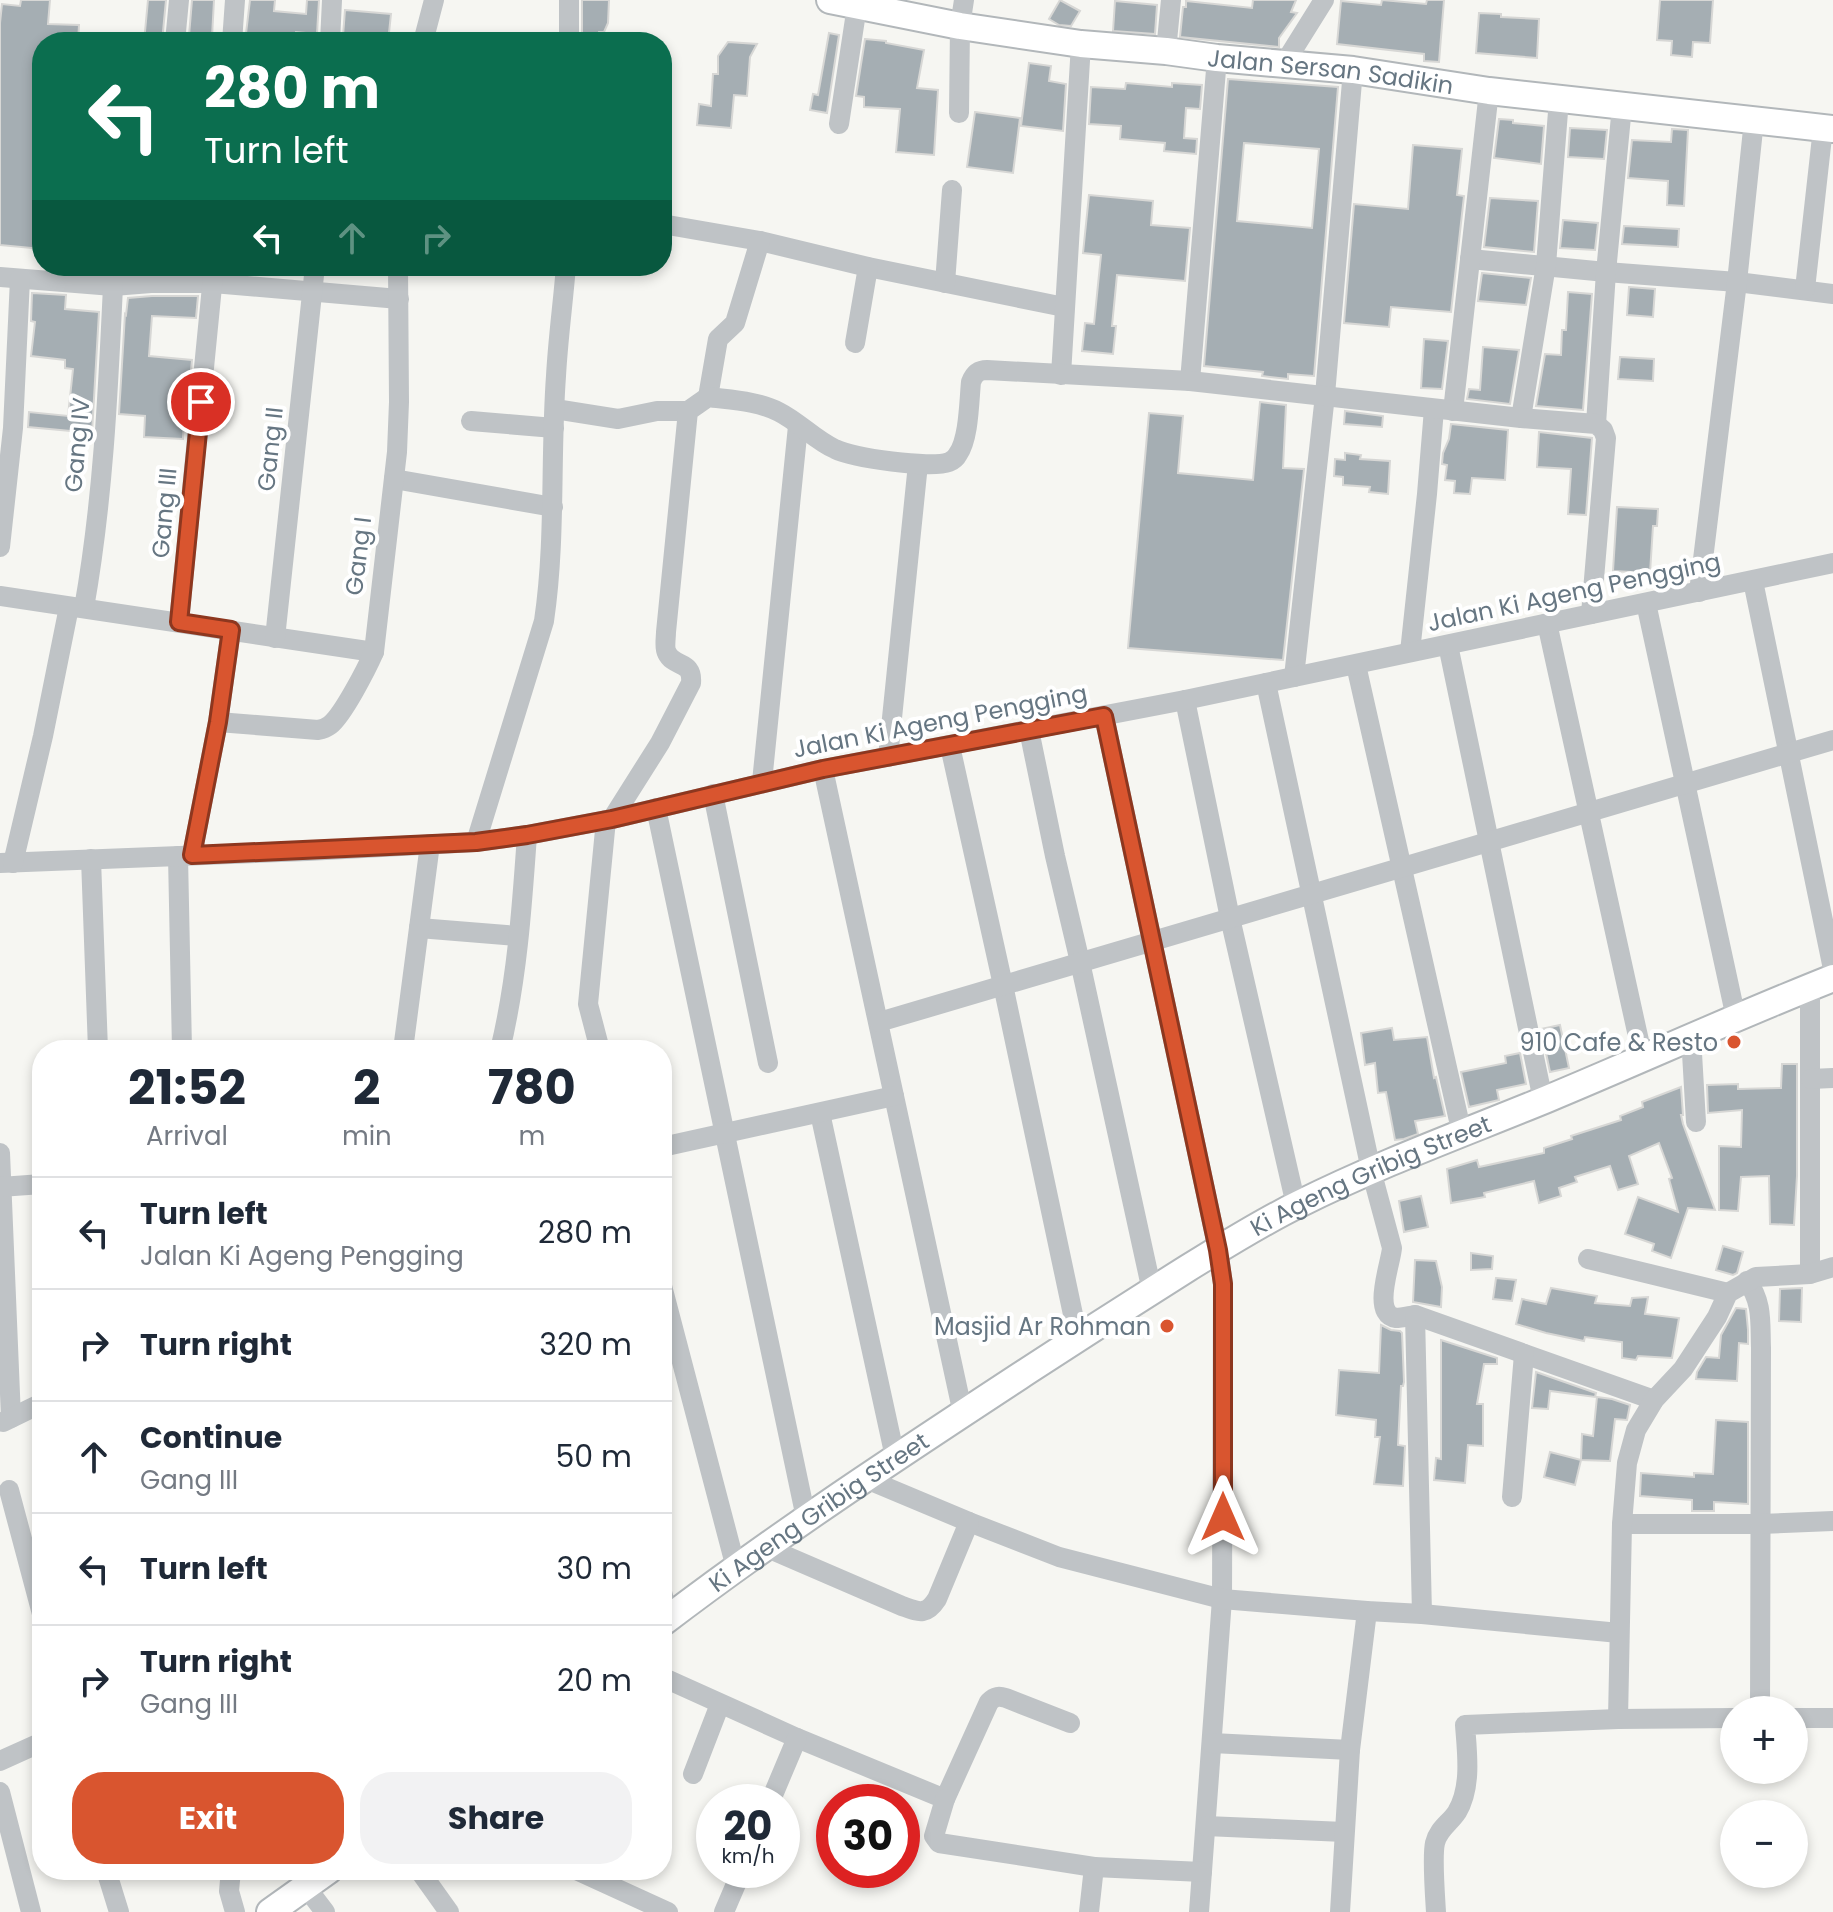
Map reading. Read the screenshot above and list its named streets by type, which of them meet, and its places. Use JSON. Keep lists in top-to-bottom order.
{
  "streets": {
    "main road": ["Jalan Sersan Sadikin", "Ki Ageng Gribig Street"],
    "street": [
      "Gang IV",
      "Gang II",
      "Gang III",
      "Gang I",
      "Jalan Ki Ageng Pengging"
    ]
  },
  "crossings": [
    ["Gang IV", "Jalan Ki Ageng Pengging"]
  ],
  "places": ["910 Cafe & Resto", "Masjid Ar Rohman"],
  "page": {
    "turn": ["280 m", "Turn left"],
    "eta": [
      "21:52",
      "Arrival",
      "2",
      "min",
      "780",
      "m"
    ],
    "list": [
      {
        "name": "Turn left",
        "note": "Jalan Ki Ageng Pengging",
        "value": "280 m"
      },
      {
        "name": "Turn right",
        "value": "320 m"
      },
      {
        "name": "Continue",
        "note": "Gang III",
        "value": "50 m"
      },
      {
        "name": "Turn left",
        "value": "30 m"
      },
      {
        "name": "Turn right",
        "note": "Gang III",
        "value": "20 m"
      }
    ],
    "map_buttons": ["+", "−"],
    "buttons": ["Exit", "Share"],
    "speed": "20 km/h",
    "limit": "30"
  }
}
